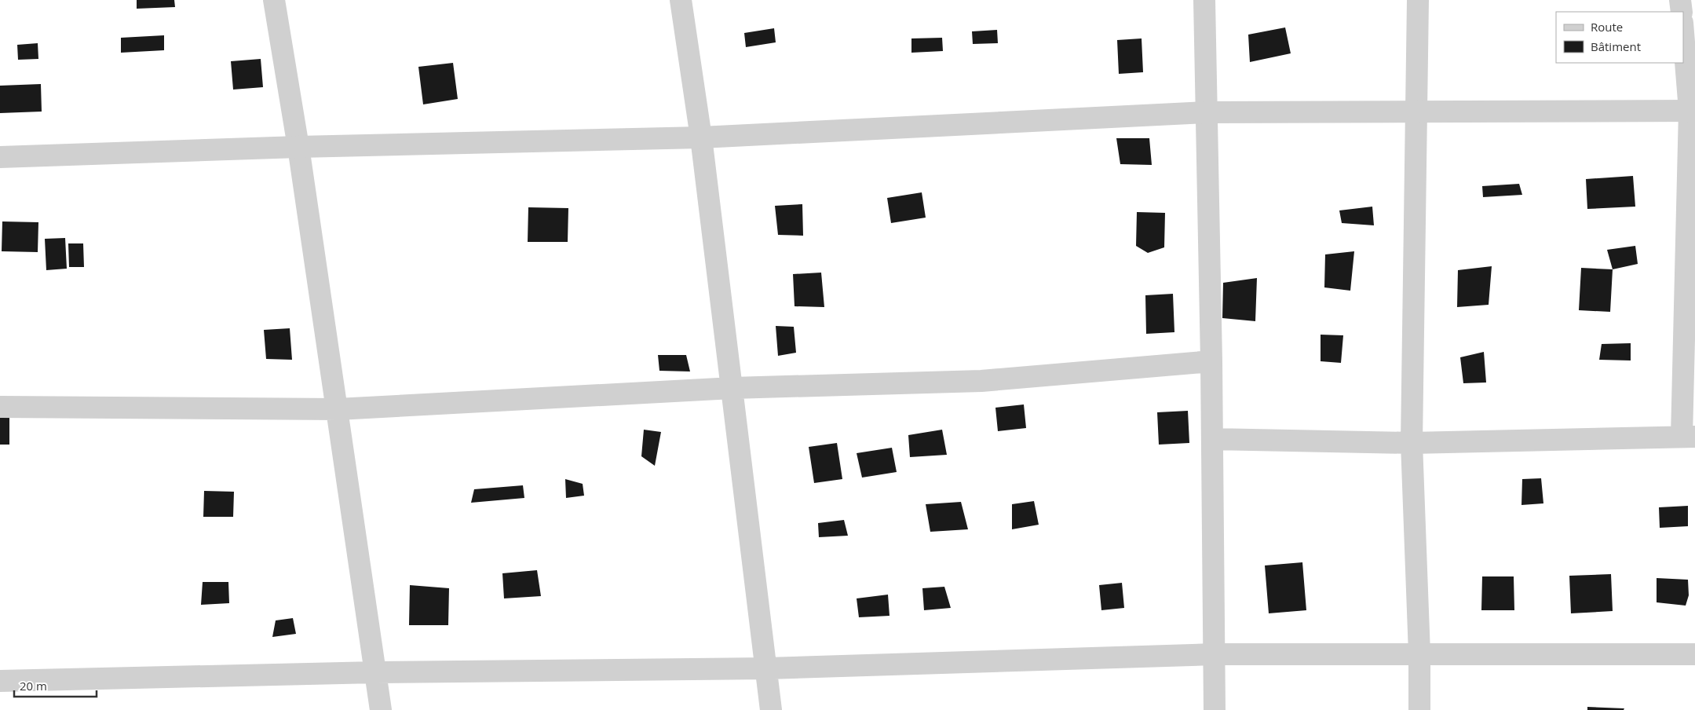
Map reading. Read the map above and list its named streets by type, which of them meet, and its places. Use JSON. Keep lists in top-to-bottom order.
{
  "legend": ["Route", "Bâtiment"],
  "scale_bar": "20 m"
}
